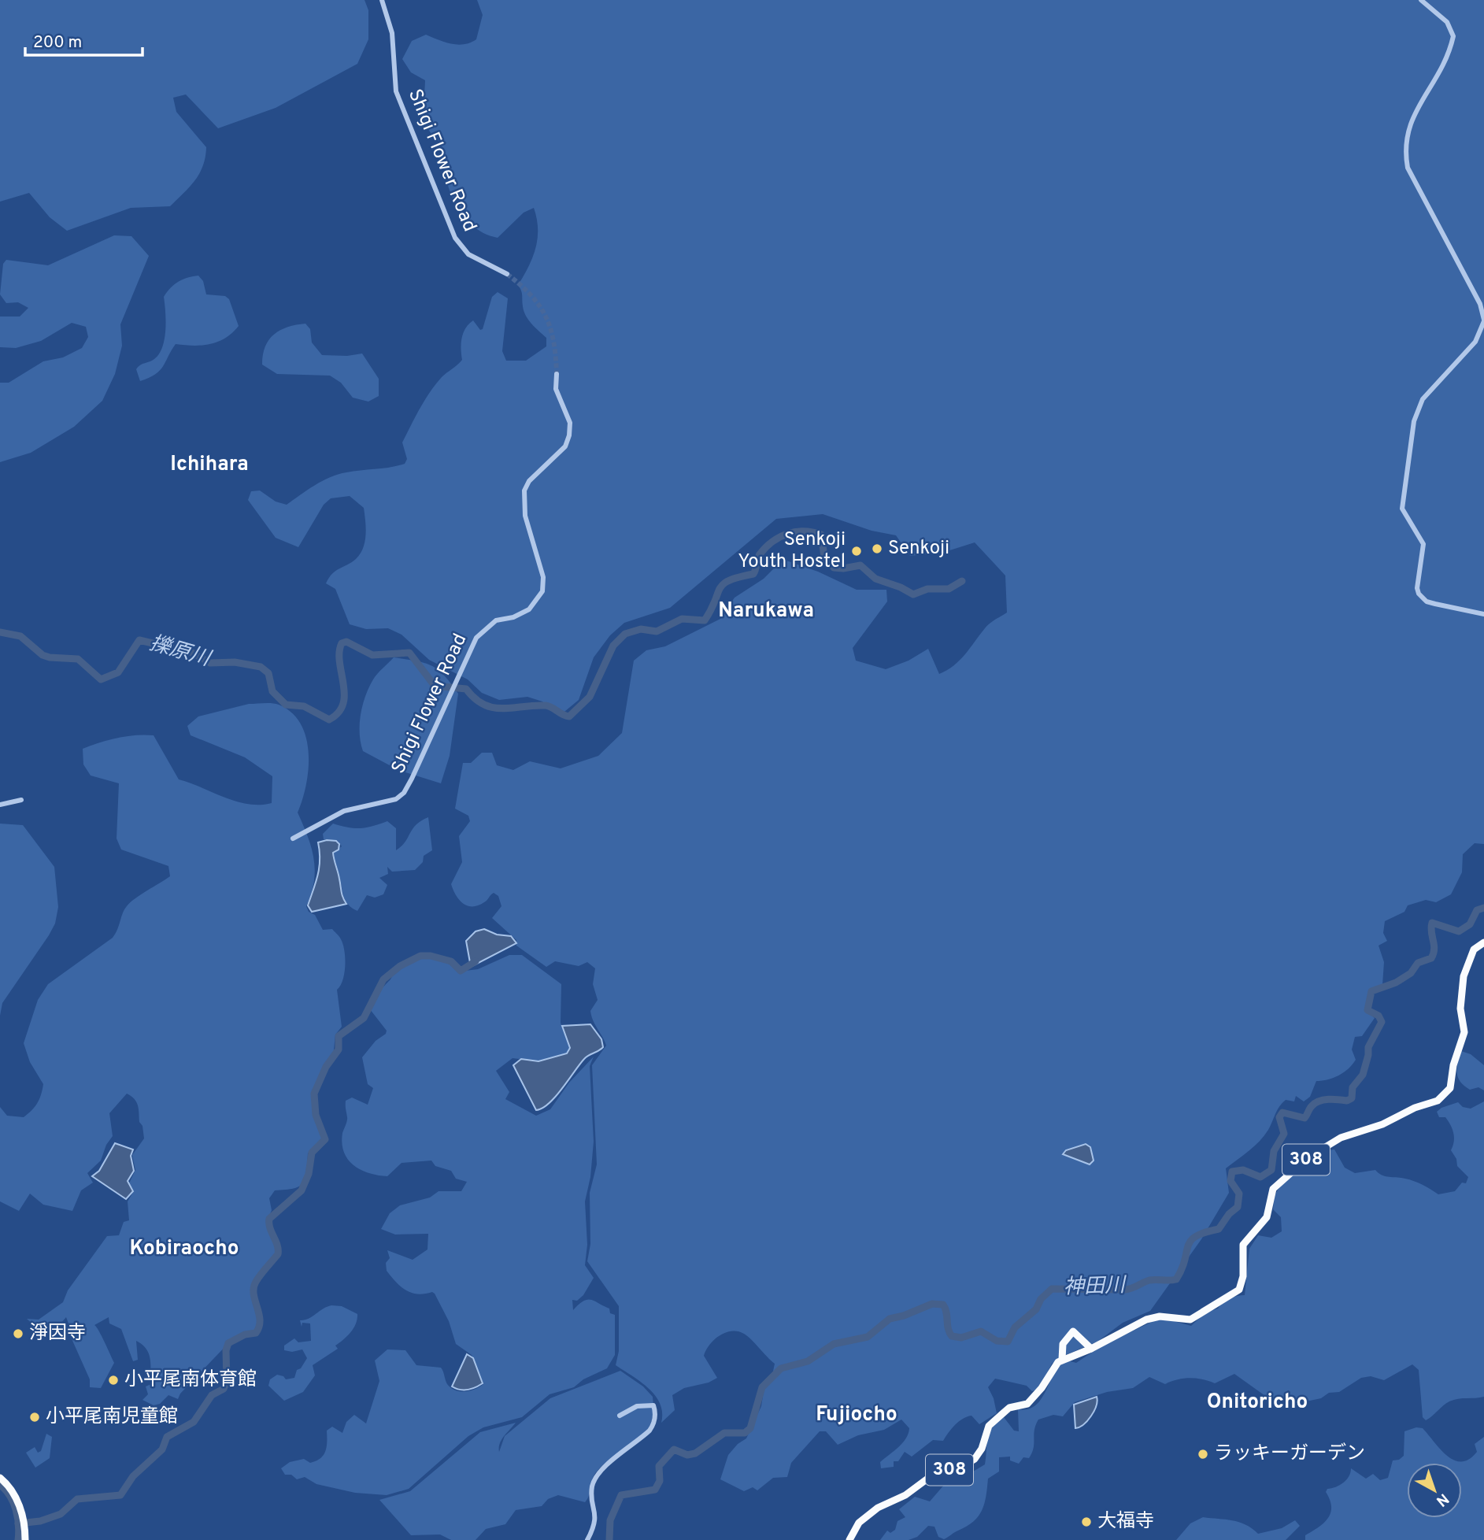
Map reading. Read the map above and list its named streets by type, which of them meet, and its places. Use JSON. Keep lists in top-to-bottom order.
{
  "streets": {
    "highway": ["308"],
    "street": ["Shigi Flower Road"]
  },
  "districts": [
    "Ichihara",
    "Narukawa",
    "Kobiraocho",
    "Onitoricho",
    "Fujiocho"
  ],
  "water": ["擽原川", "神田川"],
  "places": [
    "Senkoji",
    "Senkoji Youth Hostel",
    "淨因寺",
    "小平尾南体育館",
    "小平尾南児童館",
    "ラッキーガーデン",
    "大福寺"
  ],
  "scale_bar": "200 m",
  "north": "bottom right"
}
